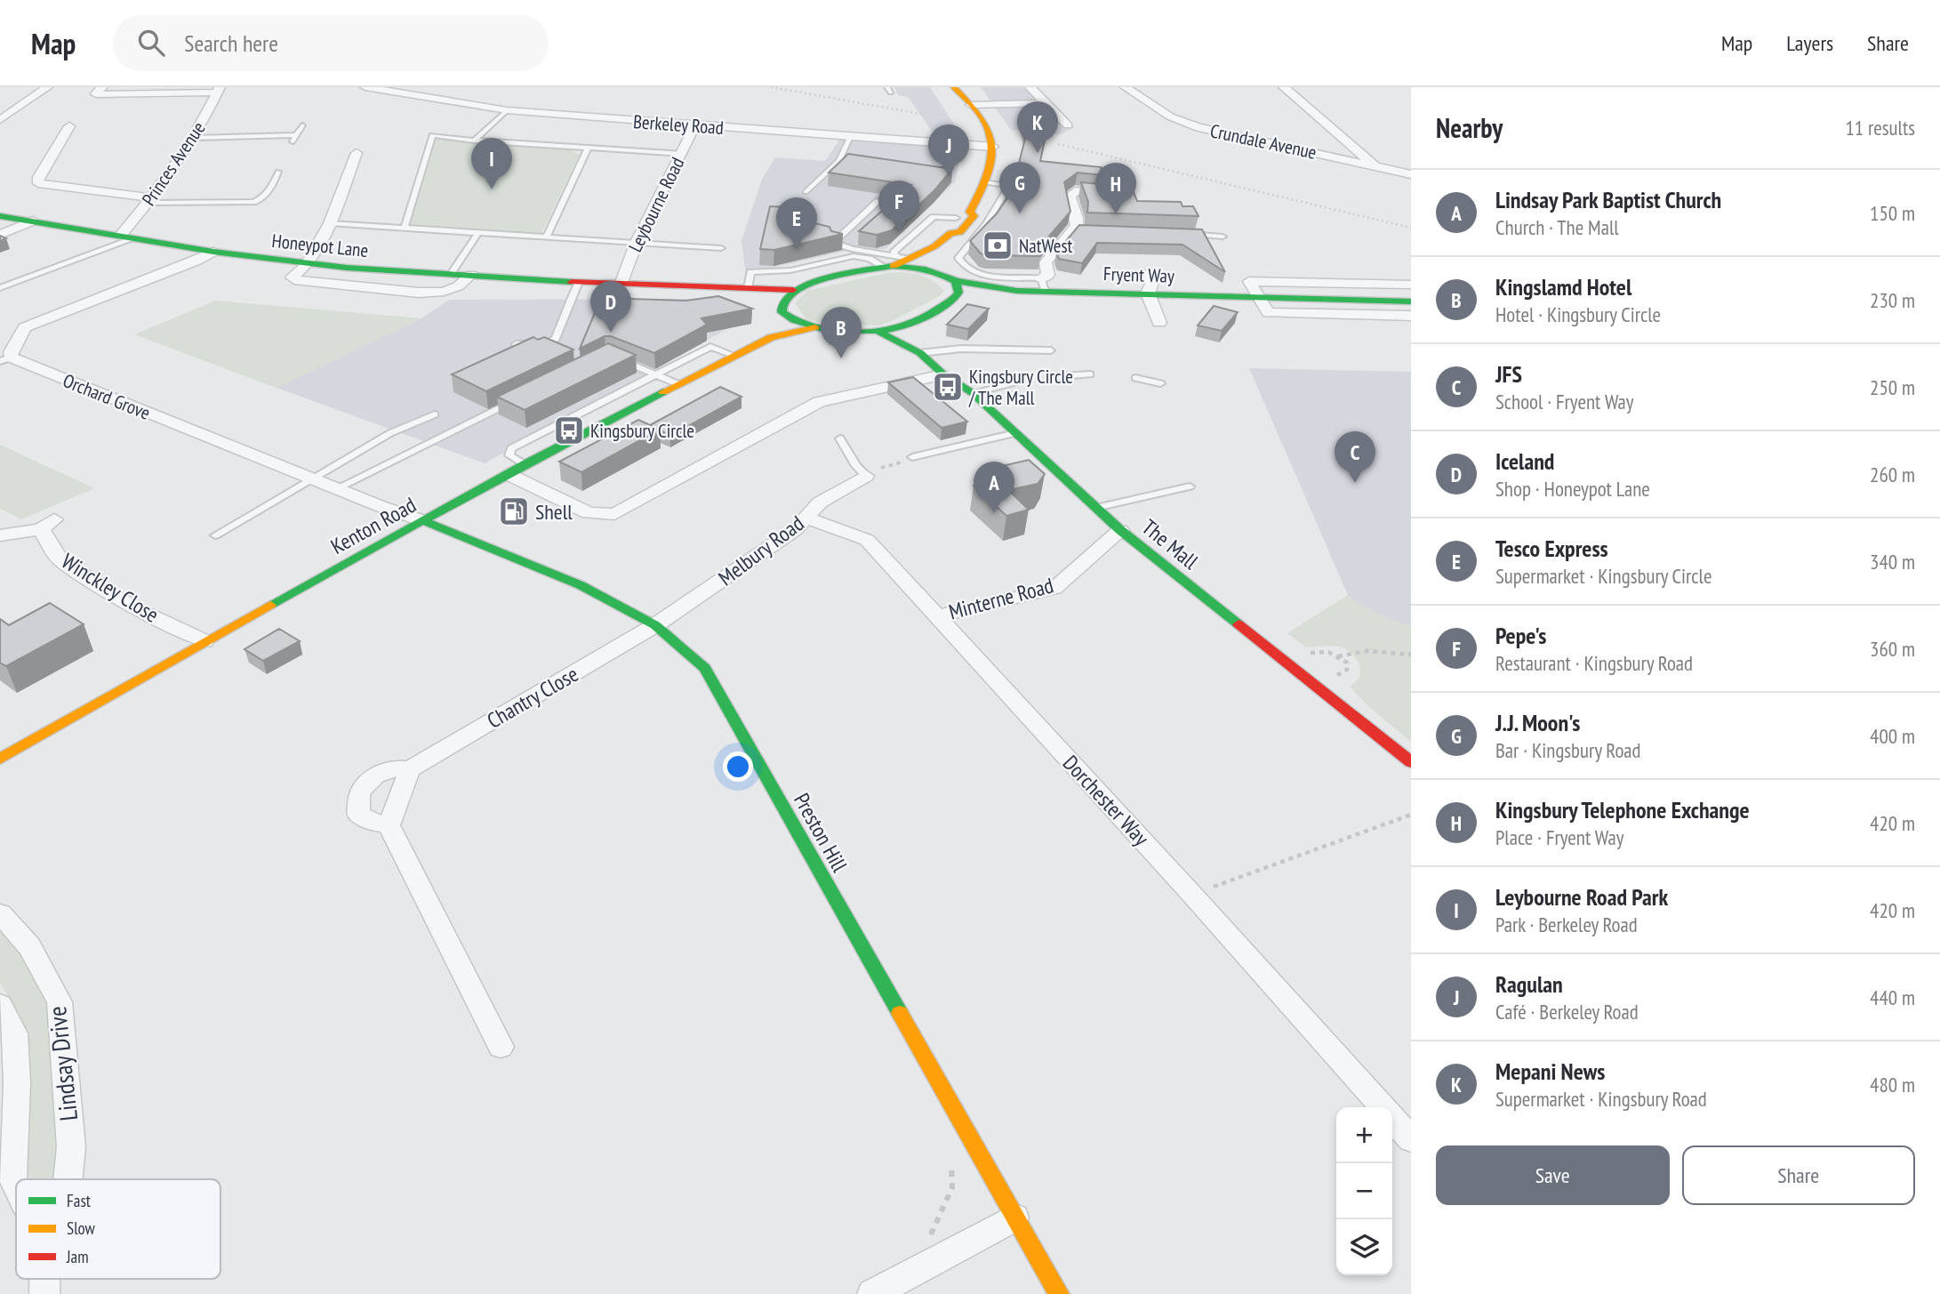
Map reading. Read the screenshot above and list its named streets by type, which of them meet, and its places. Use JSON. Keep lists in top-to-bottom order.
{
  "streets": {
    "main road": [
      "Honeypot Lane",
      "Fryent Way",
      "Kenton Road",
      "The Mall",
      "Preston Hill"
    ],
    "street": [
      "Berkeley Road",
      "Crundale Avenue",
      "Princes Avenue",
      "Leybourne Road",
      "Orchard Grove",
      "Melbury Road",
      "Winckley Close",
      "Minterne Road",
      "Chantry Close",
      "Dorchester Way",
      "Lindsay Drive"
    ]
  },
  "crossings": [
    ["Berkeley Road", "Leybourne Road"],
    ["Princes Avenue", "Honeypot Lane"],
    ["Leybourne Road", "Honeypot Lane"],
    ["Honeypot Lane", "Orchard Grove"],
    ["Orchard Grove", "Kenton Road"],
    ["Orchard Grove", "Preston Hill"],
    ["Kenton Road", "Winckley Close"],
    ["Kenton Road", "Preston Hill"],
    ["The Mall", "Minterne Road"],
    ["Melbury Road", "Chantry Close"],
    ["Melbury Road", "Dorchester Way"],
    ["Melbury Road", "Preston Hill"],
    ["Minterne Road", "Dorchester Way"],
    ["Chantry Close", "Preston Hill"]
  ],
  "places": {
    "bank": ["NatWest"],
    "bus stop": ["Kingsbury Circle / The Mall", "Kingsbury Circle"],
    "fuel station": ["Shell"]
  },
  "legend": ["Fast", "Slow", "Jam"],
  "page": {
    "header": "Map",
    "search": "Search here",
    "nav": ["Map", "Layers", "Share"],
    "heading": ["Nearby", "11 results"],
    "pins": [
      "K",
      "J",
      "I",
      "G",
      "H",
      "F",
      "E",
      "D",
      "B",
      "C",
      "A"
    ],
    "list": [
      {
        "mark": "A",
        "name": "Lindsay Park Baptist Church",
        "note": "Church · The Mall",
        "value": "150 m"
      },
      {
        "mark": "B",
        "name": "Kingslamd Hotel",
        "note": "Hotel · Kingsbury Circle",
        "value": "230 m"
      },
      {
        "mark": "C",
        "name": "JFS",
        "note": "School · Fryent Way",
        "value": "250 m"
      },
      {
        "mark": "D",
        "name": "Iceland",
        "note": "Shop · Honeypot Lane",
        "value": "260 m"
      },
      {
        "mark": "E",
        "name": "Tesco Express",
        "note": "Supermarket · Kingsbury Circle",
        "value": "340 m"
      },
      {
        "mark": "F",
        "name": "Pepe's",
        "note": "Restaurant · Kingsbury Road",
        "value": "360 m"
      },
      {
        "mark": "G",
        "name": "J.J. Moon's",
        "note": "Bar · Kingsbury Road",
        "value": "400 m"
      },
      {
        "mark": "H",
        "name": "Kingsbury Telephone Exchange",
        "note": "Place · Fryent Way",
        "value": "420 m"
      },
      {
        "mark": "I",
        "name": "Leybourne Road Park",
        "note": "Park · Berkeley Road",
        "value": "420 m"
      },
      {
        "mark": "J",
        "name": "Ragulan",
        "note": "Café · Berkeley Road",
        "value": "440 m"
      },
      {
        "mark": "K",
        "name": "Mepani News",
        "note": "Supermarket · Kingsbury Road",
        "value": "480 m"
      }
    ],
    "map_buttons": ["+", "−"],
    "buttons": ["Save", "Share"]
  }
}
